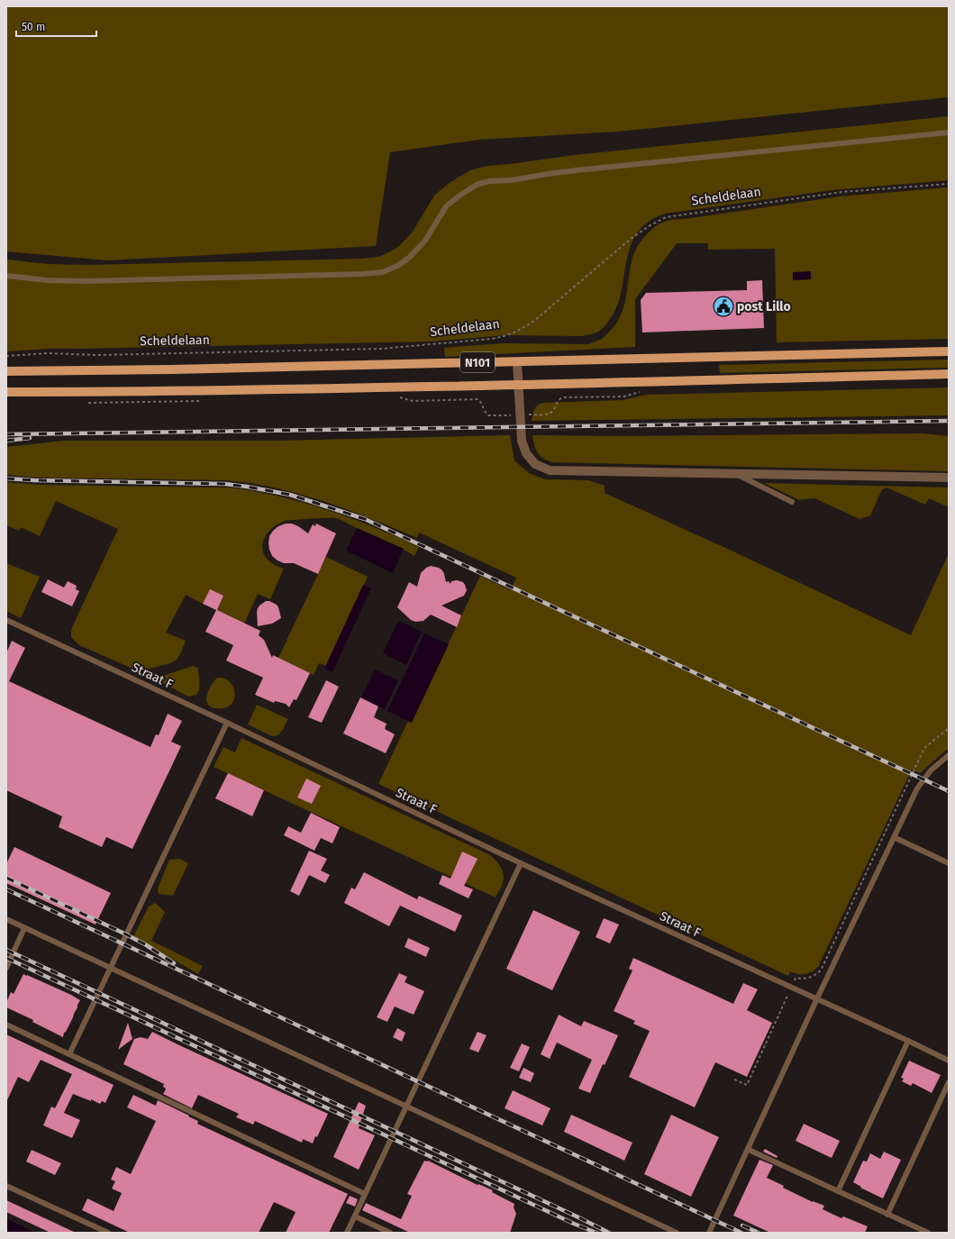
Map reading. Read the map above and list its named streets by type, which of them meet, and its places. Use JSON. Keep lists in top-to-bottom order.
{
  "streets": {
    "main road": ["N101"],
    "lane": ["Straat F"],
    "path": ["Scheldelaan"]
  },
  "places": {
    "public building": ["post Lillo"]
  },
  "scale_bar": "50 m"
}
